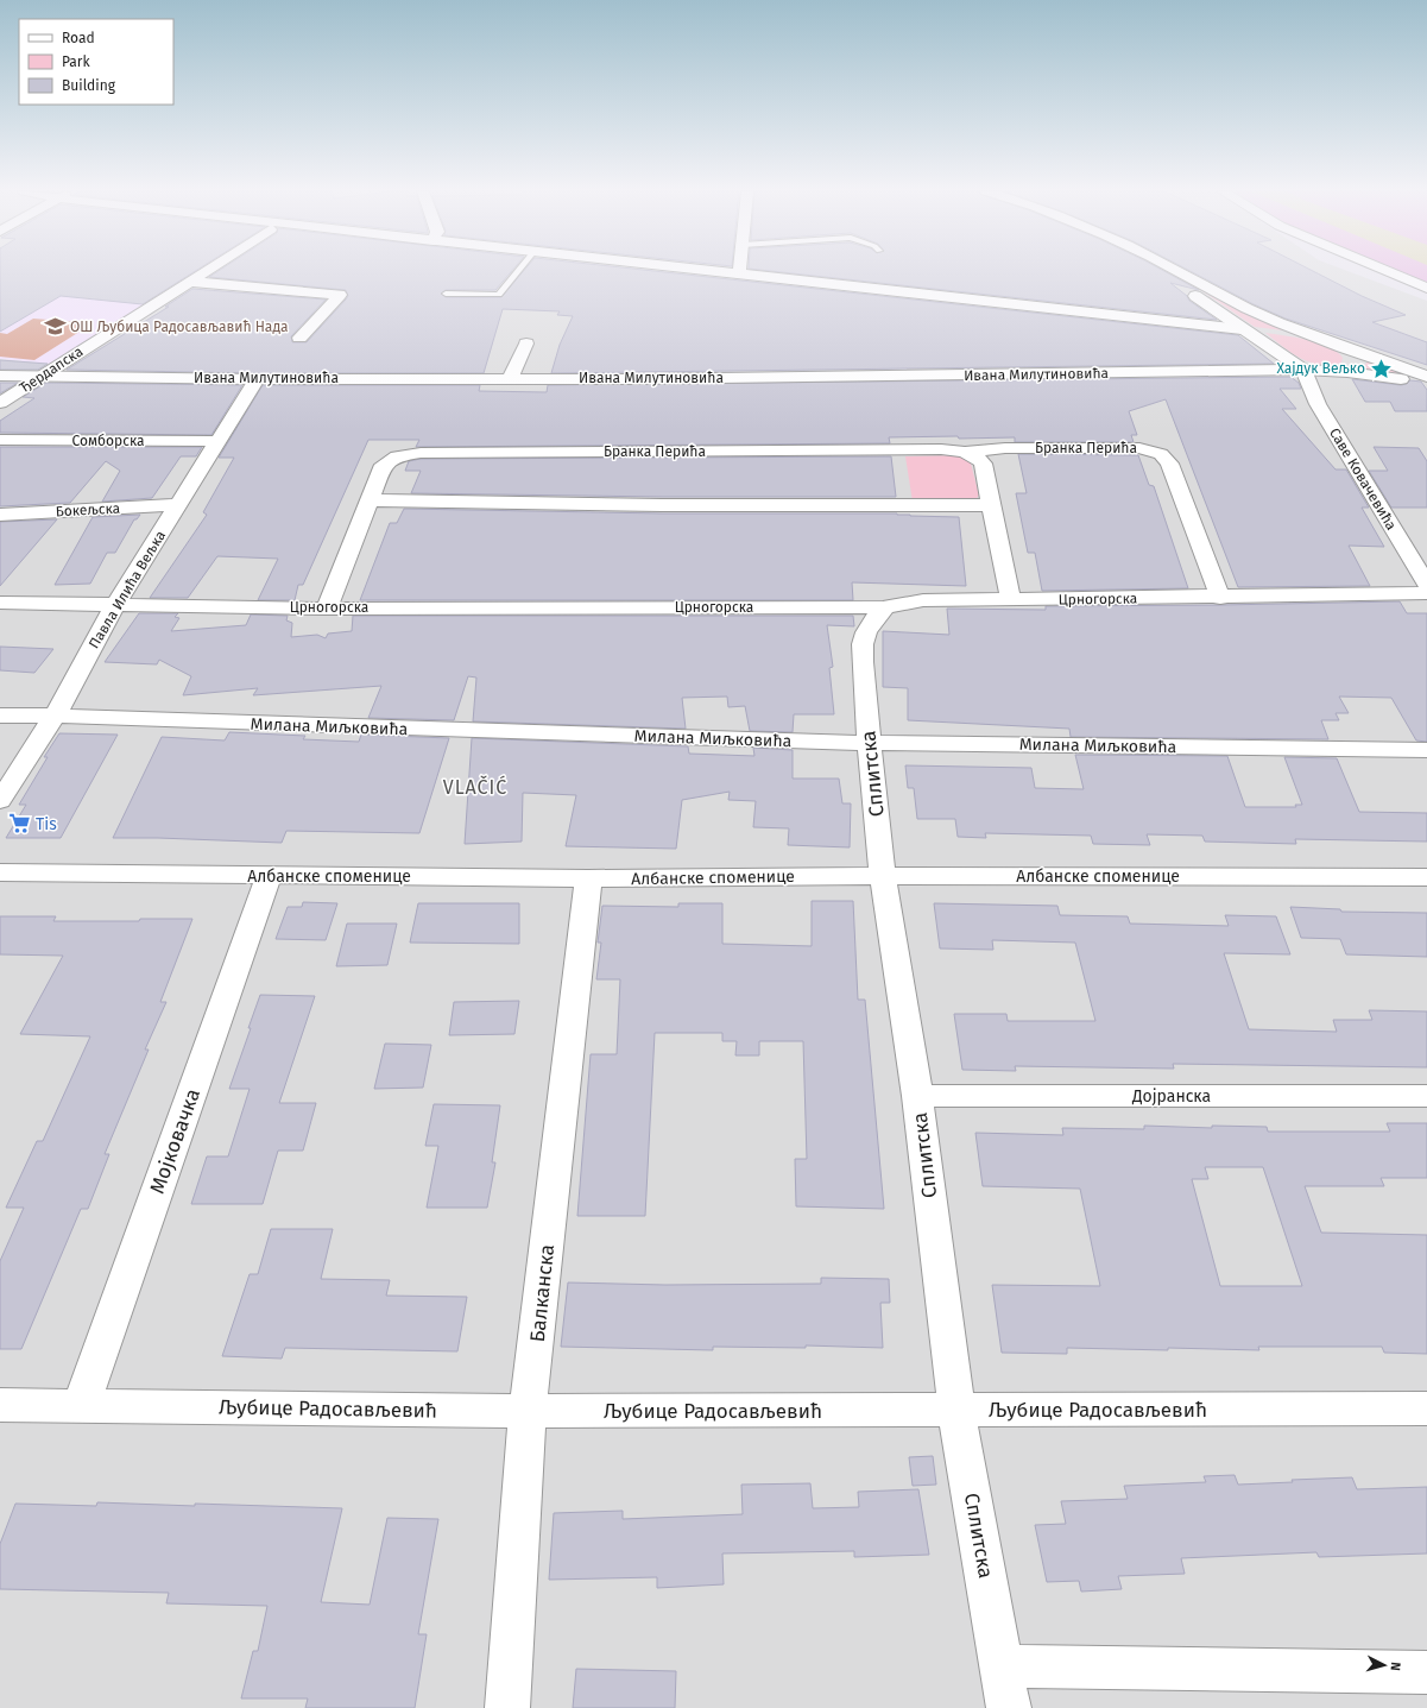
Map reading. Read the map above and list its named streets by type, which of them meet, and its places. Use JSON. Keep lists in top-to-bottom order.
{
  "streets": {
    "street": [
      "Ђердапска",
      "Ивана Милутиновића",
      "Сомборска",
      "Бранка Перића",
      "Саве Ковачевића",
      "Бокељска",
      "Павла Илића Вељка",
      "Црногорска",
      "Милана Миљковића",
      "Сплитска",
      "Албанске споменице",
      "Дојранска",
      "Мојковачка",
      "Балканска",
      "Љубице Радосављевић"
    ]
  },
  "crossings": [
    ["Ђердапска", "Ивана Милутиновића"],
    ["Ивана Милутиновића", "Саве Ковачевића"],
    ["Ивана Милутиновића", "Павла Илића Вељка"],
    ["Сомборска", "Павла Илића Вељка"],
    ["Бранка Перића", "Црногорска"],
    ["Бокељска", "Павла Илића Вељка"],
    ["Павла Илића Вељка", "Црногорска"],
    ["Павла Илића Вељка", "Милана Миљковића"],
    ["Црногорска", "Сплитска"],
    ["Милана Миљковића", "Сплитска"],
    ["Сплитска", "Албанске споменице"],
    ["Сплитска", "Дојранска"],
    ["Сплитска", "Љубице Радосављевић"],
    ["Албанске споменице", "Мојковачка"],
    ["Албанске споменице", "Балканска"],
    ["Мојковачка", "Љубице Радосављевић"],
    ["Балканска", "Љубице Радосављевић"]
  ],
  "districts": ["VLAČIĆ"],
  "places": {
    "school or university": ["ОШ Љубица Радосављавић Нада"],
    "place": ["Хајдук Вељко"],
    "supermarket": ["Tis"]
  },
  "legend": ["Road", "Park", "Building"],
  "north": "right"
}
